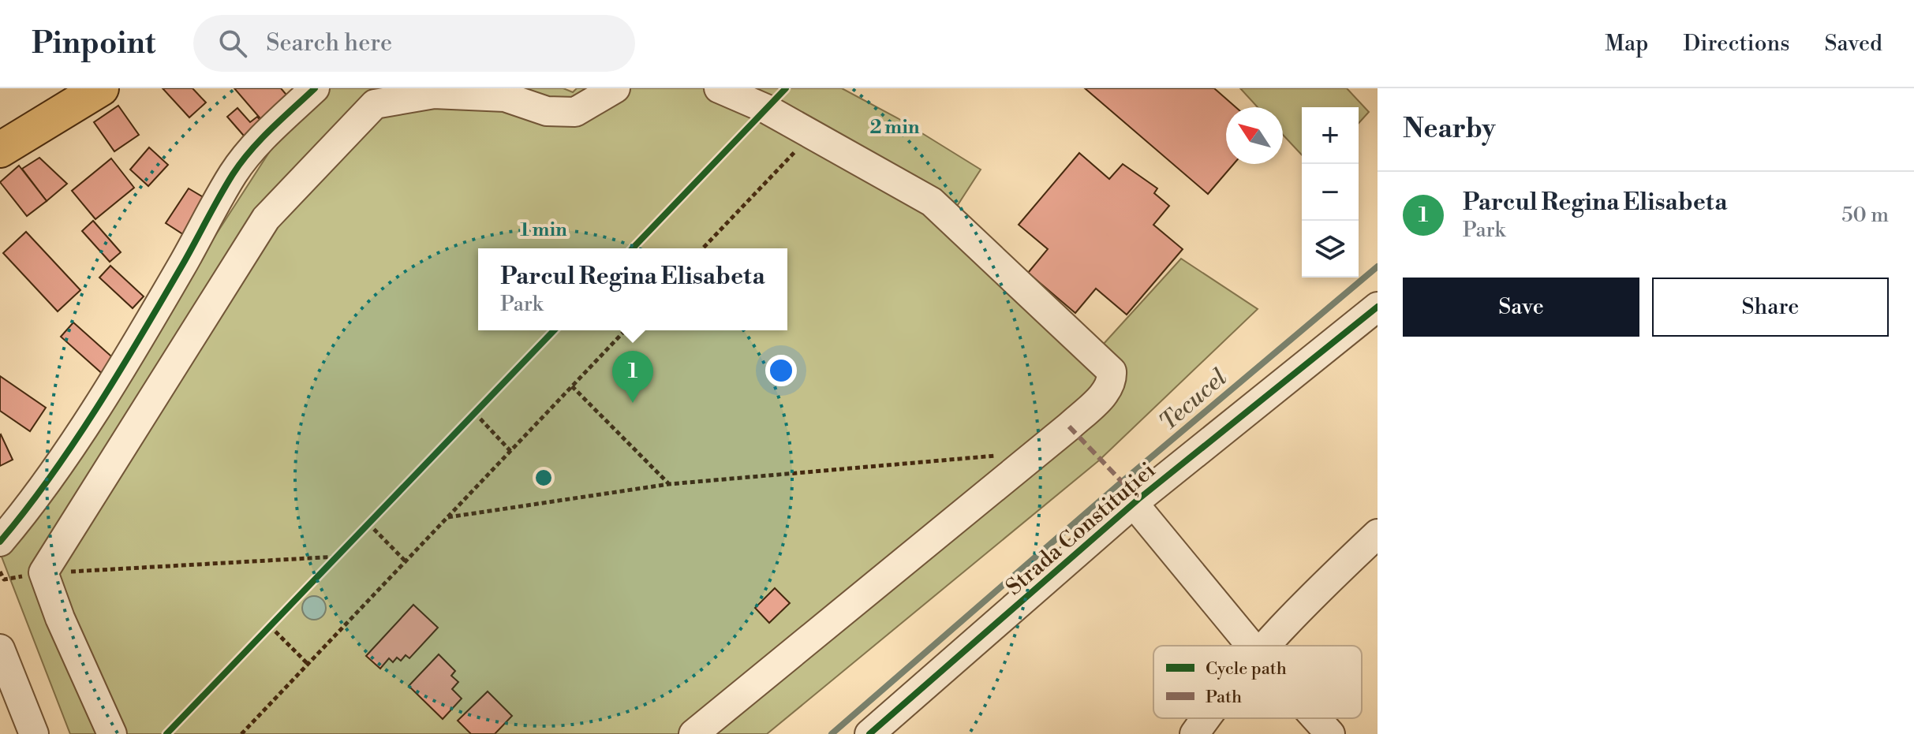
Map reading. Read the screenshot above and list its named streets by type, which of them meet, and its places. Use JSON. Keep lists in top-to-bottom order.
{
  "streets": {
    "street": ["Strada Constituției"]
  },
  "water": ["Tecucel"],
  "legend": ["Cycle path", "Path"],
  "north": "top left",
  "page": {
    "header": "Pinpoint",
    "search": "Search here",
    "nav": ["Map", "Directions", "Saved"],
    "heading": "Nearby",
    "map_buttons": ["+", "−"],
    "list": [
      {
        "mark": "1",
        "name": "Parcul Regina Elisabeta",
        "note": "Park",
        "value": "50 m"
      }
    ],
    "popup": ["Parcul Regina Elisabeta", "Park"],
    "buttons": ["Save", "Share"],
    "pins": "1"
  },
  "rings": ["2 min", "1 min"]
}
